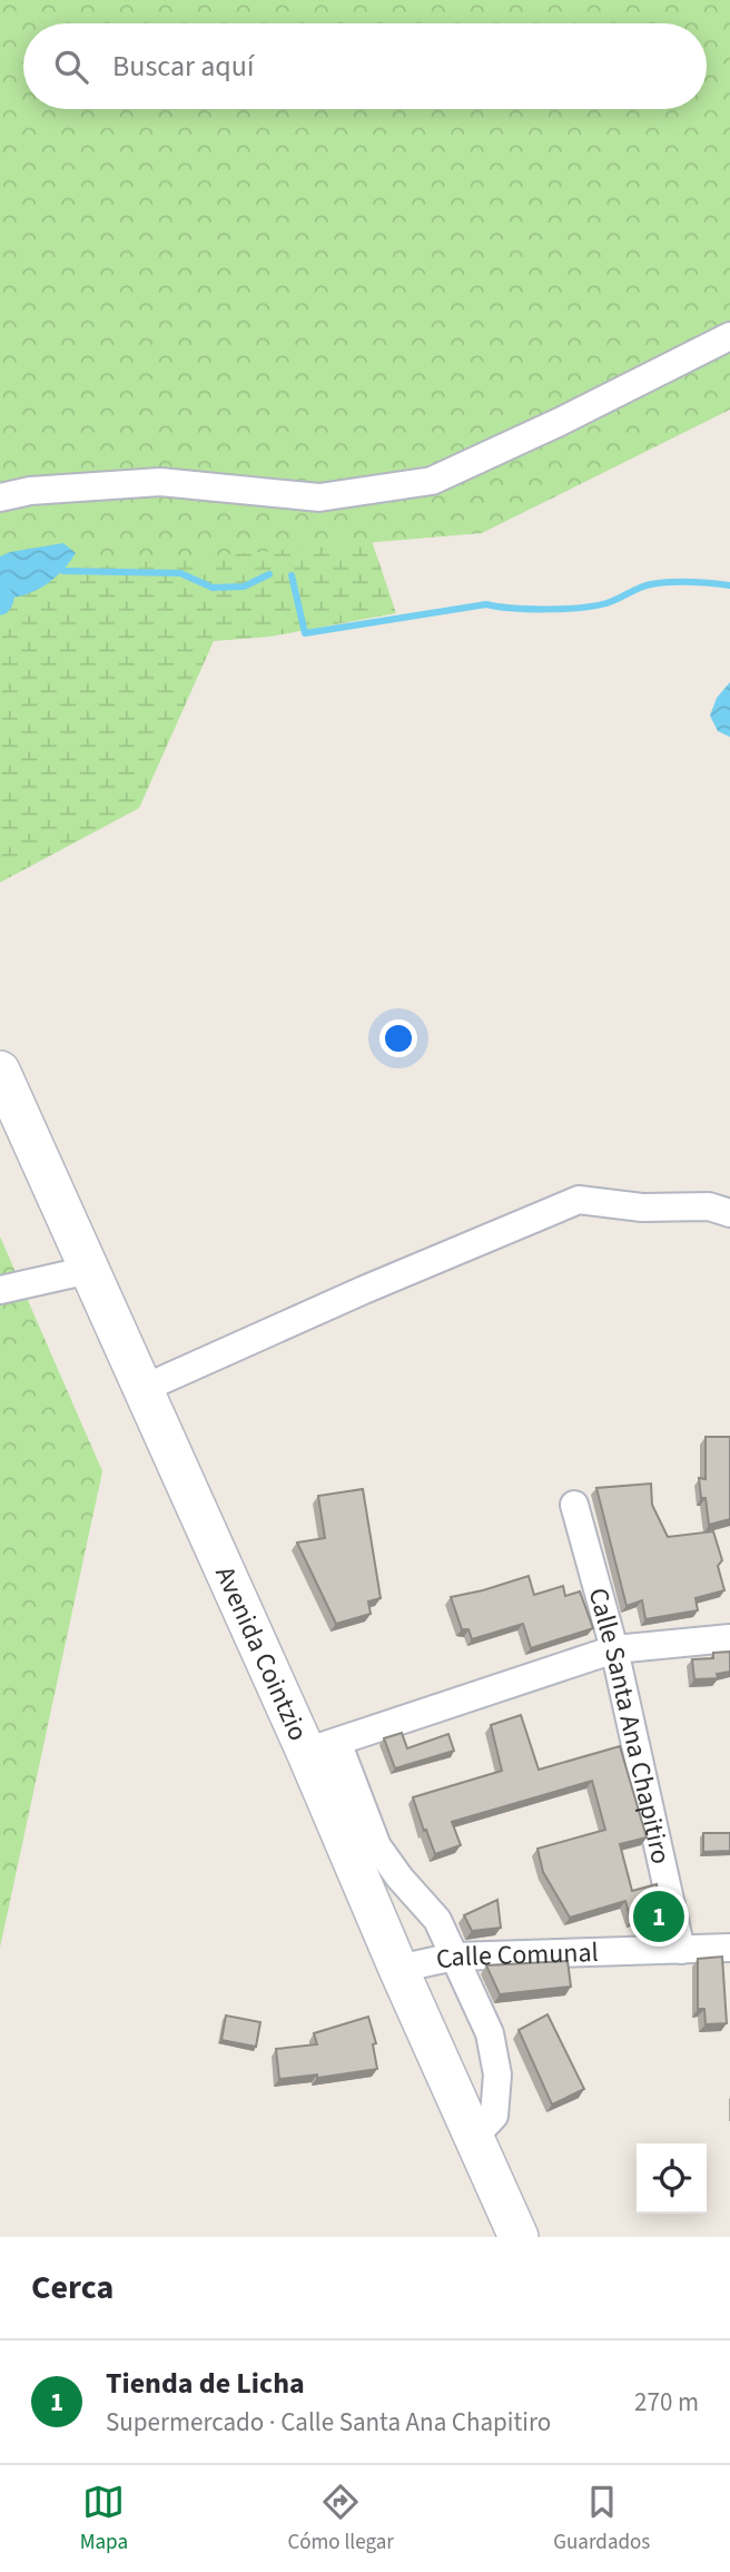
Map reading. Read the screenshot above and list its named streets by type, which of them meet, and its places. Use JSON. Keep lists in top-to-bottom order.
{
  "streets": {
    "main road": ["Avenida Cointzio"],
    "street": ["Calle Santa Ana Chapitiro", "Calle Comunal"]
  },
  "crossings": [
    ["Avenida Cointzio", "Calle Comunal"],
    ["Calle Santa Ana Chapitiro", "Calle Comunal"]
  ],
  "page": {
    "search": "Buscar aquí",
    "pins": "1",
    "heading": "Cerca",
    "list": [
      {
        "mark": "1",
        "name": "Tienda de Licha",
        "note": "Supermercado · Calle Santa Ana Chapitiro",
        "value": "270 m"
      }
    ],
    "nav": ["Mapa", "Cómo llegar", "Guardados"]
  }
}
